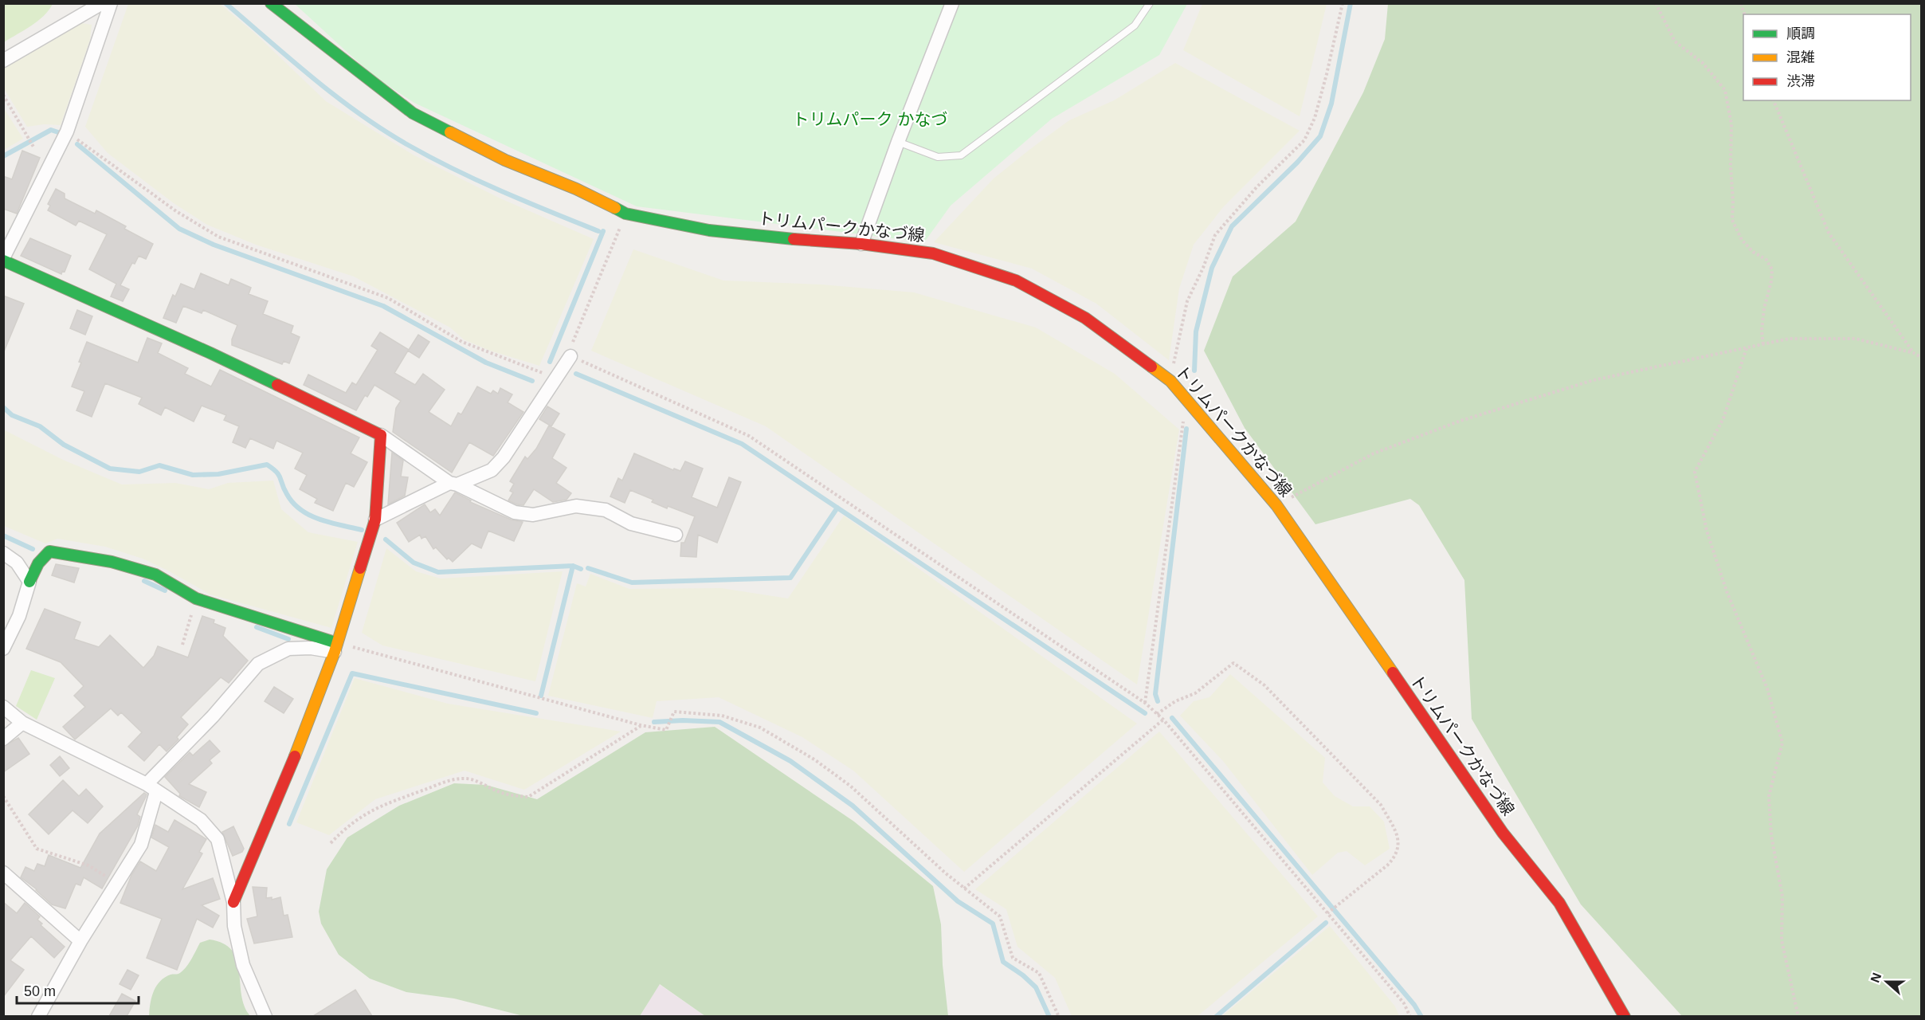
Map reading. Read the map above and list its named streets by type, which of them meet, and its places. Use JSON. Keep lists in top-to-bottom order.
{
  "streets": {
    "main road": ["トリムパークかなづ線"]
  },
  "parks": ["トリムパーク かなづ"],
  "legend": ["順調", "混雑", "渋滞"],
  "scale_bar": "50 m",
  "north": "left"
}
